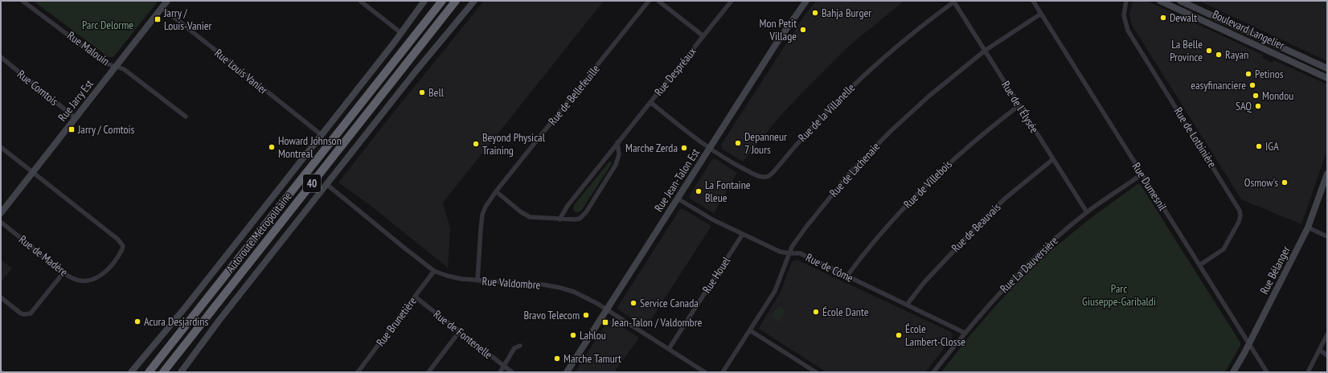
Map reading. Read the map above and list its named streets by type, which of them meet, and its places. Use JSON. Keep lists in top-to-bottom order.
{
  "streets": {
    "highway": ["40", "Autoroute Métropolitaine"],
    "main road": [
      "Boulevard Langelier",
      "Rue Jarry Est",
      "Rue Jean-Talon Est",
      "Rue Bélanger"
    ],
    "street": [
      "Rue Malouin",
      "Rue Louis Vanier",
      "Rue Despréaux",
      "Rue Comtois",
      "Rue de Bellefeuille",
      "Rue de l'Élysée",
      "Rue de la Villanelle",
      "Rue de Lotbinière",
      "Rue de Lachenaie",
      "Rue de Villebois",
      "Rue Dumesnil",
      "Rue de Beauvais",
      "Rue de Madère",
      "Rue La Dauversière",
      "Rue de Côme",
      "Rue Houel",
      "Rue Valdombre",
      "Rue Brunetière",
      "Rue de Fontenelle"
    ]
  },
  "crossings": [
    ["Rue Malouin", "Rue Jarry Est"],
    ["Rue Louis Vanier", "Rue Jarry Est"],
    ["Rue Despréaux", "Rue de la Villanelle"],
    ["Rue Comtois", "Rue Jarry Est"],
    ["Rue de Bellefeuille", "Rue Valdombre"],
    ["Rue Jarry Est", "Rue de Madère"],
    ["Rue de l'Élysée", "Rue de la Villanelle"],
    ["Rue de l'Élysée", "Rue de Lachenaie"],
    ["Rue de l'Élysée", "Rue de Villebois"],
    ["Rue de l'Élysée", "Rue de Beauvais"],
    ["Rue de l'Élysée", "Rue La Dauversière"],
    ["Rue de la Villanelle", "Rue Jean-Talon Est"],
    ["Rue de Lotbinière", "Rue Dumesnil"],
    ["Rue de Lachenaie", "Rue Dumesnil"],
    ["Rue de Lachenaie", "Rue de Côme"],
    ["Rue Jean-Talon Est", "Rue de Côme"],
    ["Rue Jean-Talon Est", "Rue Valdombre"],
    ["Rue de Villebois", "Rue de Côme"],
    ["Rue Dumesnil", "Rue La Dauversière"],
    ["Rue Dumesnil", "Rue Bélanger"],
    ["Rue de Beauvais", "Rue de Côme"],
    ["Rue La Dauversière", "Rue de Côme"],
    ["Rue de Côme", "Rue Houel"],
    ["Rue Houel", "Rue Valdombre"],
    ["Rue Valdombre", "Rue Brunetière"],
    ["Rue Brunetière", "Rue de Fontenelle"]
  ],
  "parks": ["Parc Delorme", "Parc Giuseppe-Garibaldi"],
  "places": {
    "other": [
      "Bahja Burger",
      "Dewalt",
      "Mon Petit Village",
      "La Belle Province",
      "Rayan",
      "Petinos",
      "easyfinanciere",
      "Bell",
      "Mondou",
      "SAQ",
      "Depanneur 7 Jours",
      "Beyond Physical Training",
      "IGA",
      "Howard Johnson Montreal",
      "Marche Zerda",
      "Osmow's",
      "La Fontaine Bleue",
      "Service Canada",
      "École Dante",
      "Bravo Telecom",
      "Acura Desjardins",
      "Lahlou",
      "École Lambert-Closse",
      "Marche Tamurt"
    ],
    "transit": ["Jarry / Louis-Vanier", "Jarry / Comtois", "Jean-Talon / Valdombre"]
  }
}
